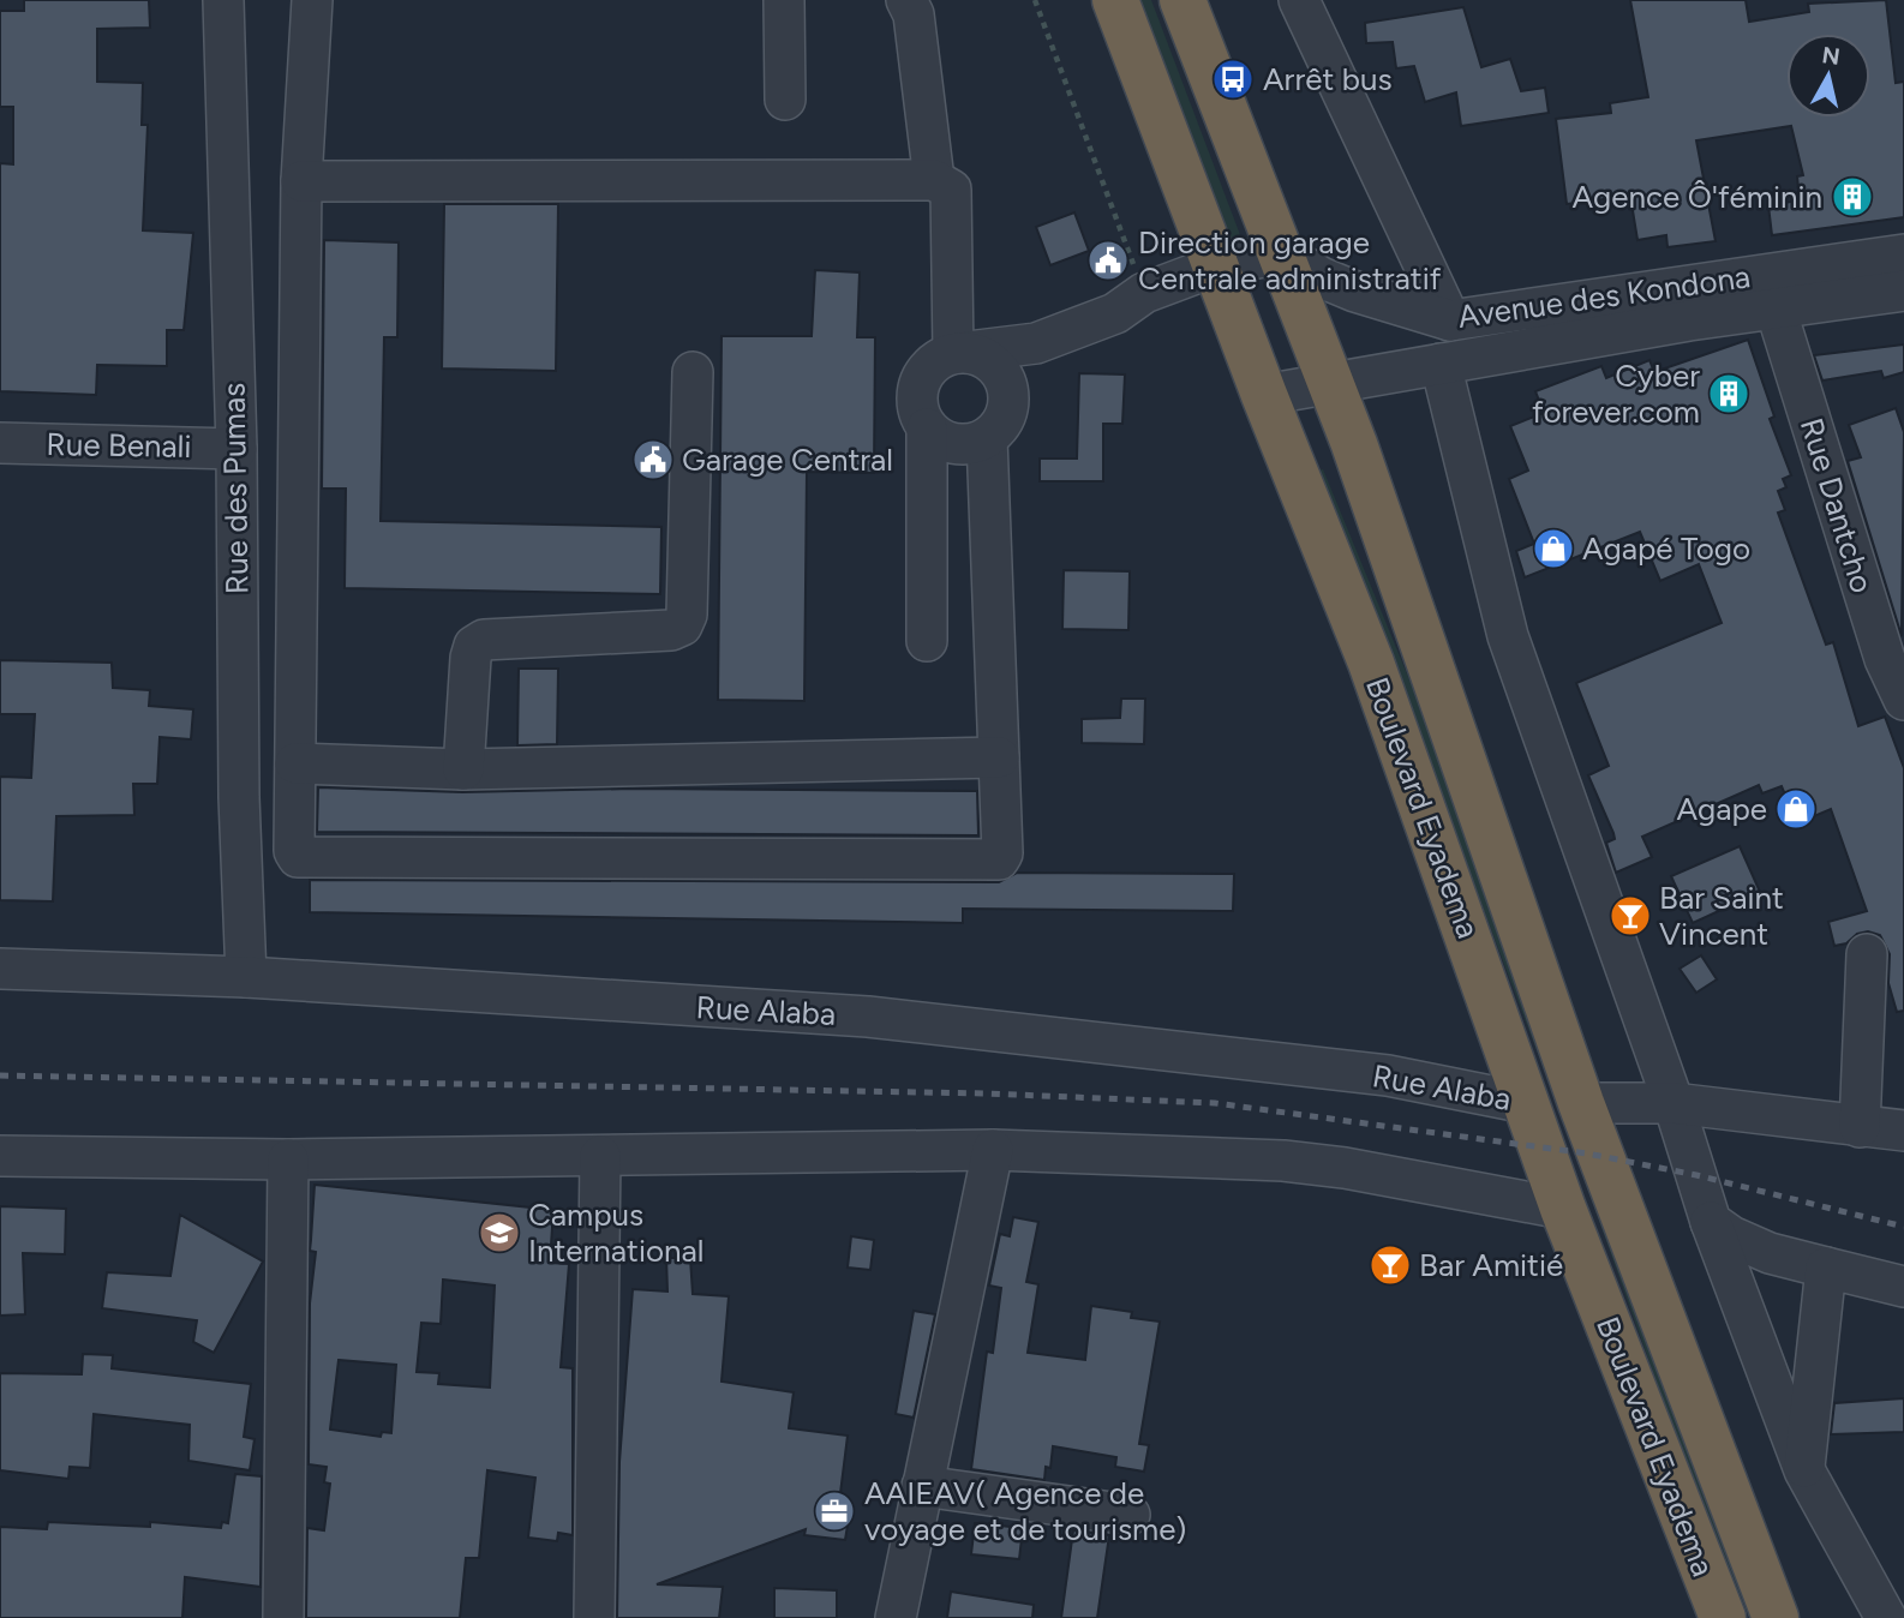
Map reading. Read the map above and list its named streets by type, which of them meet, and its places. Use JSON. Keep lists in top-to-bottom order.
{
  "streets": {
    "highway": ["Boulevard Eyadema"],
    "street": [
      "Avenue des Kondona",
      "Rue Benali",
      "Rue des Pumas",
      "Rue Dantcho",
      "Rue Alaba"
    ]
  },
  "crossings": [
    ["Avenue des Kondona", "Rue Dantcho"],
    ["Avenue des Kondona", "Boulevard Eyadema"],
    ["Rue Benali", "Rue des Pumas"],
    ["Rue des Pumas", "Rue Alaba"],
    ["Boulevard Eyadema", "Rue Alaba"]
  ],
  "places": {
    "bus stop": ["Arrêt bus"],
    "building": ["Agence Ô'féminin", "Cyber forever.com"],
    "public building": ["Direction garage Centrale administratif", "Garage Central"],
    "shop": ["Agapé Togo", "Agape"],
    "bar": ["Bar Saint Vincent", "Bar Amitié"],
    "school or university": ["Campus International"],
    "office": ["AAIEAV( Agence de voyage et de tourisme)"]
  },
  "north": "top"
}
